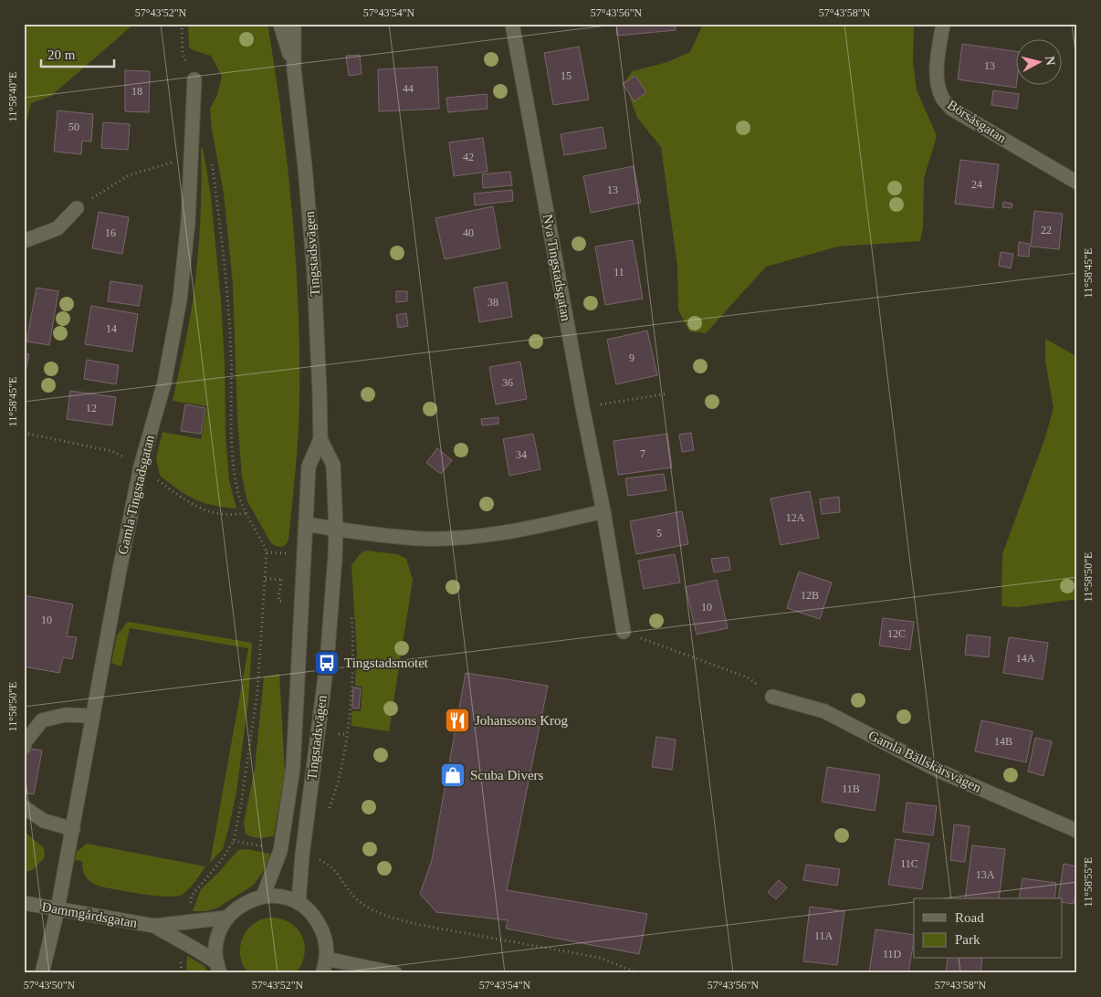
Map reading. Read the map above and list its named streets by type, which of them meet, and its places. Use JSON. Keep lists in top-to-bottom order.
{
  "streets": {
    "street": [
      "Börsåsgatan",
      "Tingstadsvägen",
      "Nya Tingstadsgatan",
      "Gamla Tingstadsgatan",
      "Gamla Bällskärsvägen",
      "Dammgårdsgatan"
    ]
  },
  "crossings": [
    ["Gamla Tingstadsgatan", "Dammgårdsgatan"]
  ],
  "places": {
    "bus stop": ["Tingstadsmotet"],
    "restaurant": ["Johanssons Krog"],
    "shop": ["Scuba Divers"]
  },
  "house_numbers": [
    "13",
    "15",
    "44",
    "18",
    "50",
    "42",
    "24",
    "13",
    "22",
    "16",
    "40",
    "11",
    "38",
    "14",
    "9",
    "36",
    "12",
    "7",
    "34",
    "12A",
    "5",
    "12B",
    "10",
    "10",
    "12C",
    "14A",
    "14B",
    "11B",
    "11C",
    "13A",
    "11A",
    "11D"
  ],
  "legend": ["Road", "Park"],
  "scale_bar": "20 m",
  "north": "right",
  "coordinates": [
    "57°43'52\"N",
    "57°43'54\"N",
    "57°43'56\"N",
    "57°43'58\"N",
    "11°58'40\"E",
    "11°58'45\"E",
    "11°58'50\"E",
    "11°58'55\"E",
    "57°43'50\"N"
  ]
}
